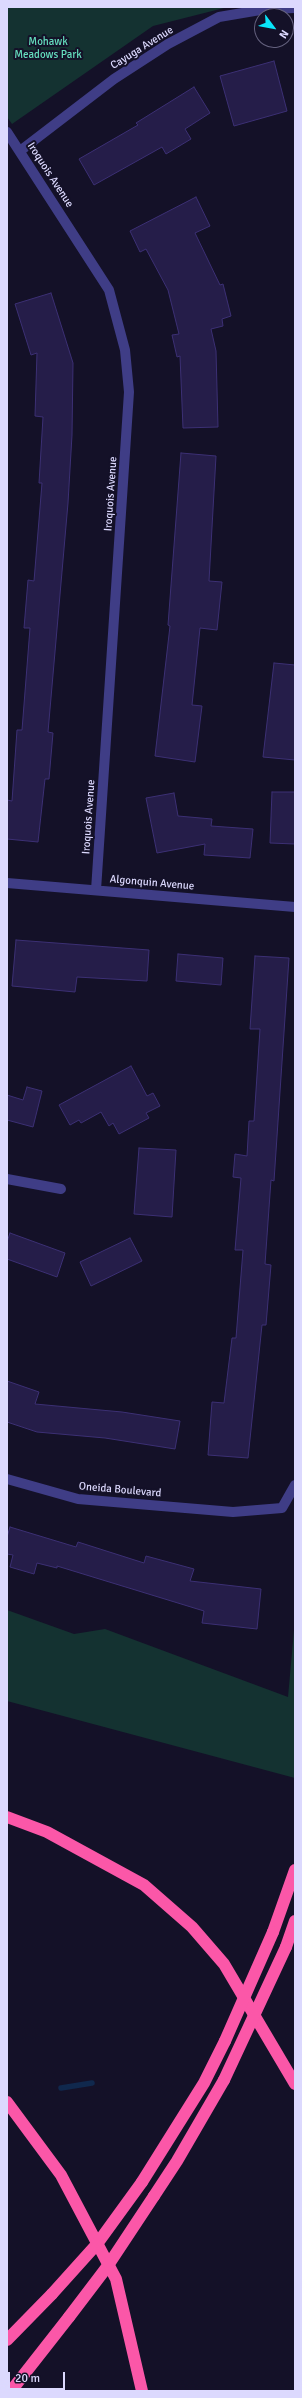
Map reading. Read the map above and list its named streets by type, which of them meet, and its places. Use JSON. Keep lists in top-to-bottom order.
{
  "streets": {
    "street": [
      "Cayuga Avenue",
      "Iroquois Avenue",
      "Algonquin Avenue",
      "Oneida Boulevard"
    ]
  },
  "crossings": [
    ["Cayuga Avenue", "Iroquois Avenue"],
    ["Iroquois Avenue", "Algonquin Avenue"]
  ],
  "parks": ["Mohawk Meadows Park"],
  "scale_bar": "20 m",
  "north": "bottom right"
}
